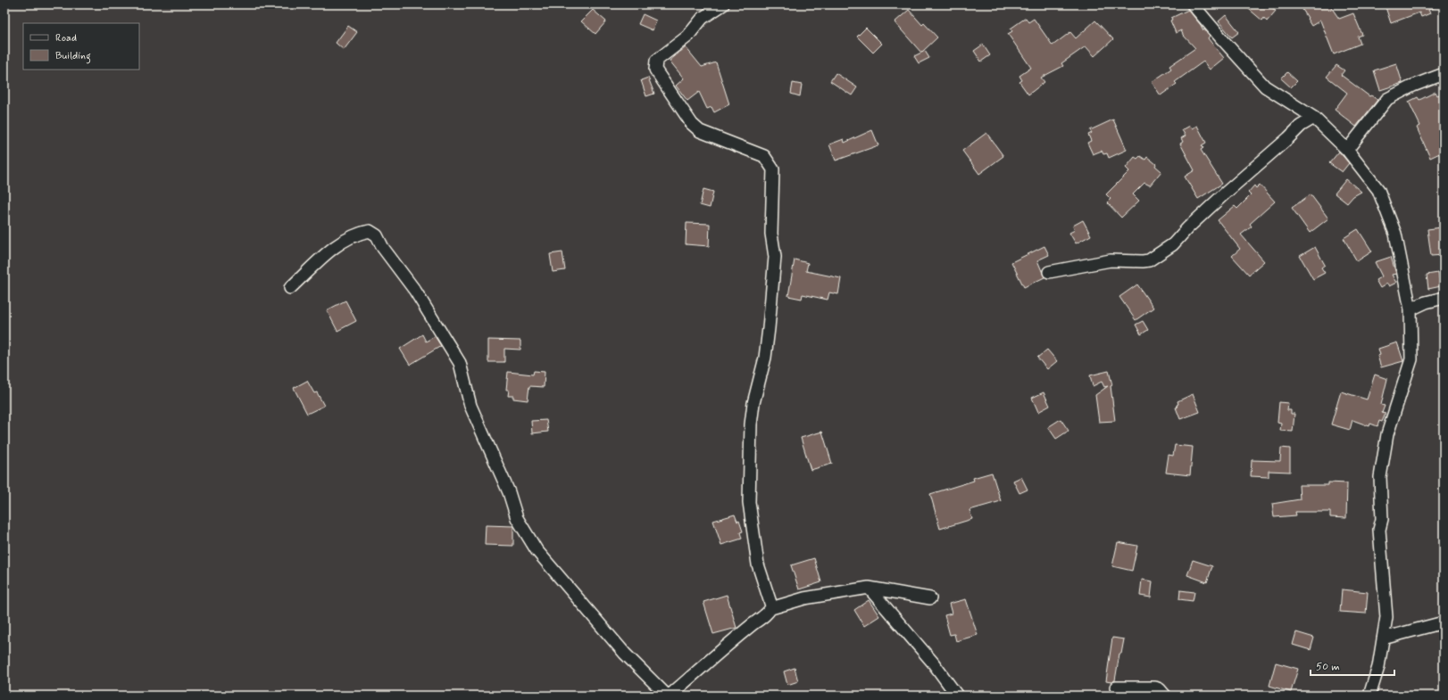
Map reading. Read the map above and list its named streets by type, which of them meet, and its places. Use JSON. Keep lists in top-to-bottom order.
{
  "legend": ["Road", "Building"],
  "scale_bar": "50 m"
}
